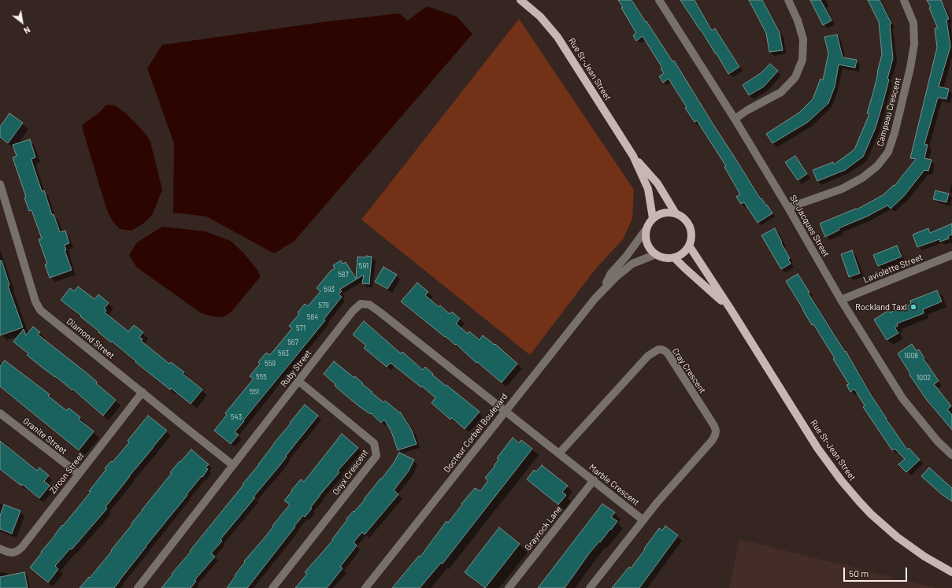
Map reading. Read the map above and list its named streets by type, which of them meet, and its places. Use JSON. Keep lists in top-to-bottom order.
{
  "streets": {
    "main road": ["Rue St-Jean Street"],
    "street": [
      "Campeau Crescent",
      "St. Jacques Street",
      "Laviolette Street",
      "Diamond Street",
      "Ruby Street",
      "Cray Crescent",
      "Docteur Corbeil Boulevard",
      "Granite Street",
      "Onyx Crescent",
      "Zircon Street",
      "Marble Crescent",
      "Grayrock Lane"
    ]
  },
  "crossings": [
    ["Rue St-Jean Street", "Docteur Corbeil Boulevard"],
    ["Campeau Crescent", "St. Jacques Street"],
    ["St. Jacques Street", "Laviolette Street"],
    ["Diamond Street", "Ruby Street"],
    ["Diamond Street", "Zircon Street"],
    ["Ruby Street", "Docteur Corbeil Boulevard"],
    ["Ruby Street", "Onyx Crescent"],
    ["Ruby Street", "Marble Crescent"],
    ["Cray Crescent", "Marble Crescent"],
    ["Docteur Corbeil Boulevard", "Marble Crescent"],
    ["Granite Street", "Zircon Street"],
    ["Marble Crescent", "Grayrock Lane"]
  ],
  "places": ["Rockland Taxi"],
  "house_numbers": [
    "591",
    "587",
    "593",
    "579",
    "584",
    "571",
    "567",
    "563",
    "1008",
    "559",
    "555",
    "1002",
    "551",
    "543"
  ],
  "scale_bar": "50 m",
  "north": "bottom right"
}
